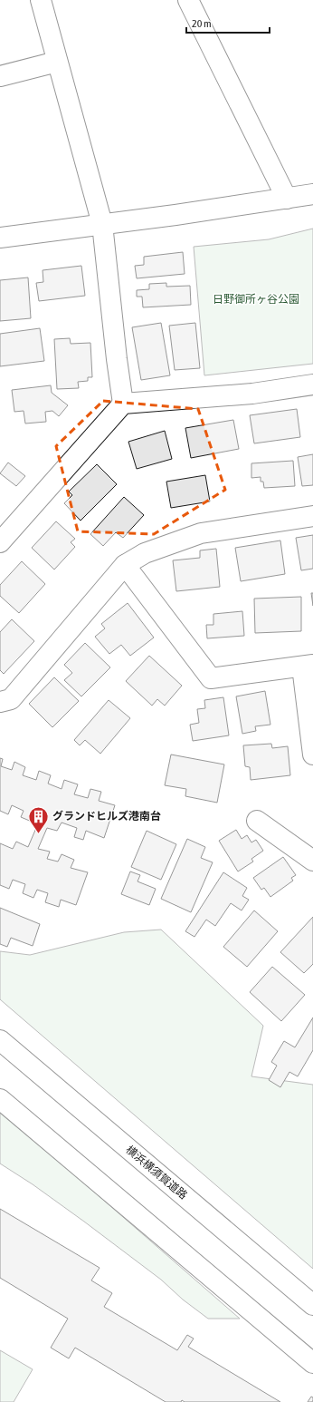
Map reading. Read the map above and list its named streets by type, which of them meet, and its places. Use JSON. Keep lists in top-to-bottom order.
{
  "streets": {
    "main road": ["横浜横須賀道路"]
  },
  "parks": ["日野御所ヶ谷公園"],
  "places": {
    "building": ["グランドヒルズ港南台"]
  },
  "scale_bar": "20 m"
}
